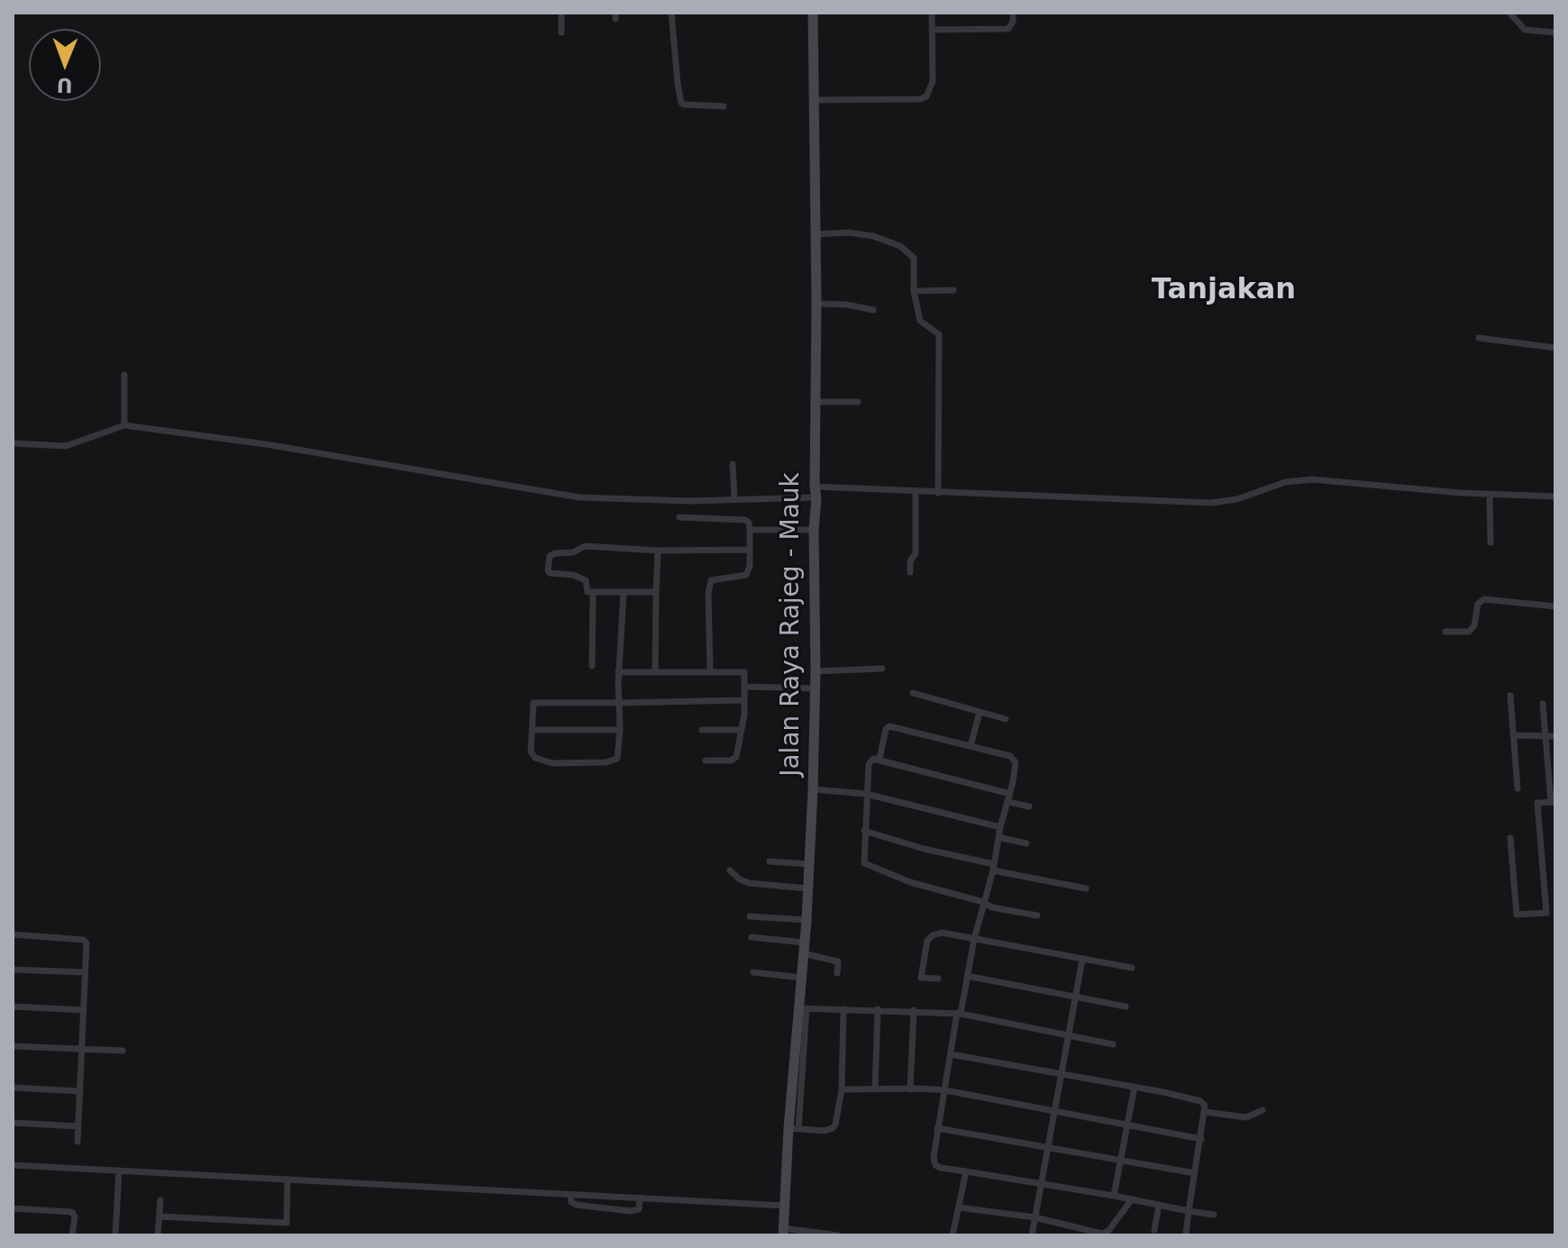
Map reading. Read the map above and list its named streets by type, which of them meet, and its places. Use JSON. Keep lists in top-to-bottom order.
{
  "streets": {
    "main road": ["Jalan Raya Rajeg - Mauk"]
  },
  "districts": ["Tanjakan"],
  "north": "bottom"
}
